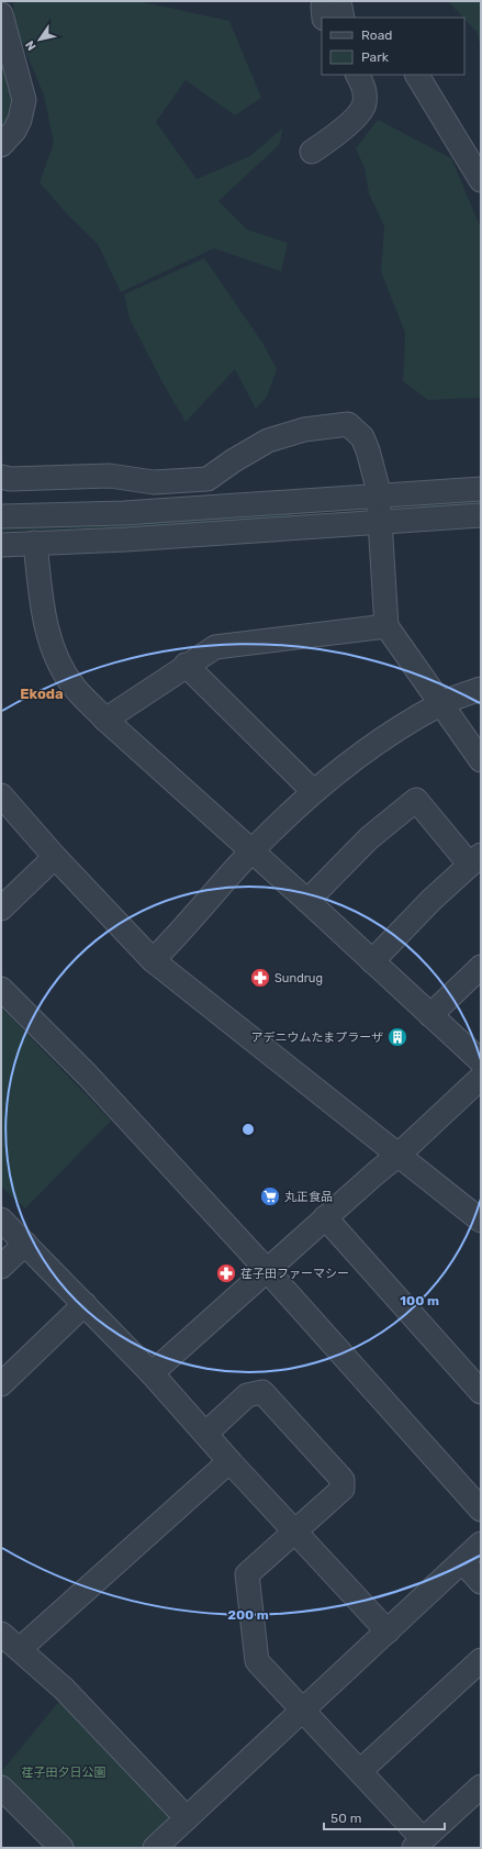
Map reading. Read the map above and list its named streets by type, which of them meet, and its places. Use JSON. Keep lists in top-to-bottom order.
{
  "districts": ["Ekoda"],
  "parks": ["荏子田夕日公園"],
  "places": {
    "pharmacy": ["Sundrug", "荏子田ファーマシー"],
    "building": ["アデニウムたまプラーザ"],
    "supermarket": ["丸正食品"]
  },
  "legend": ["Road", "Park"],
  "scale_bar": "50 m",
  "north": "bottom left",
  "rings": ["100 m", "200 m"]
}
